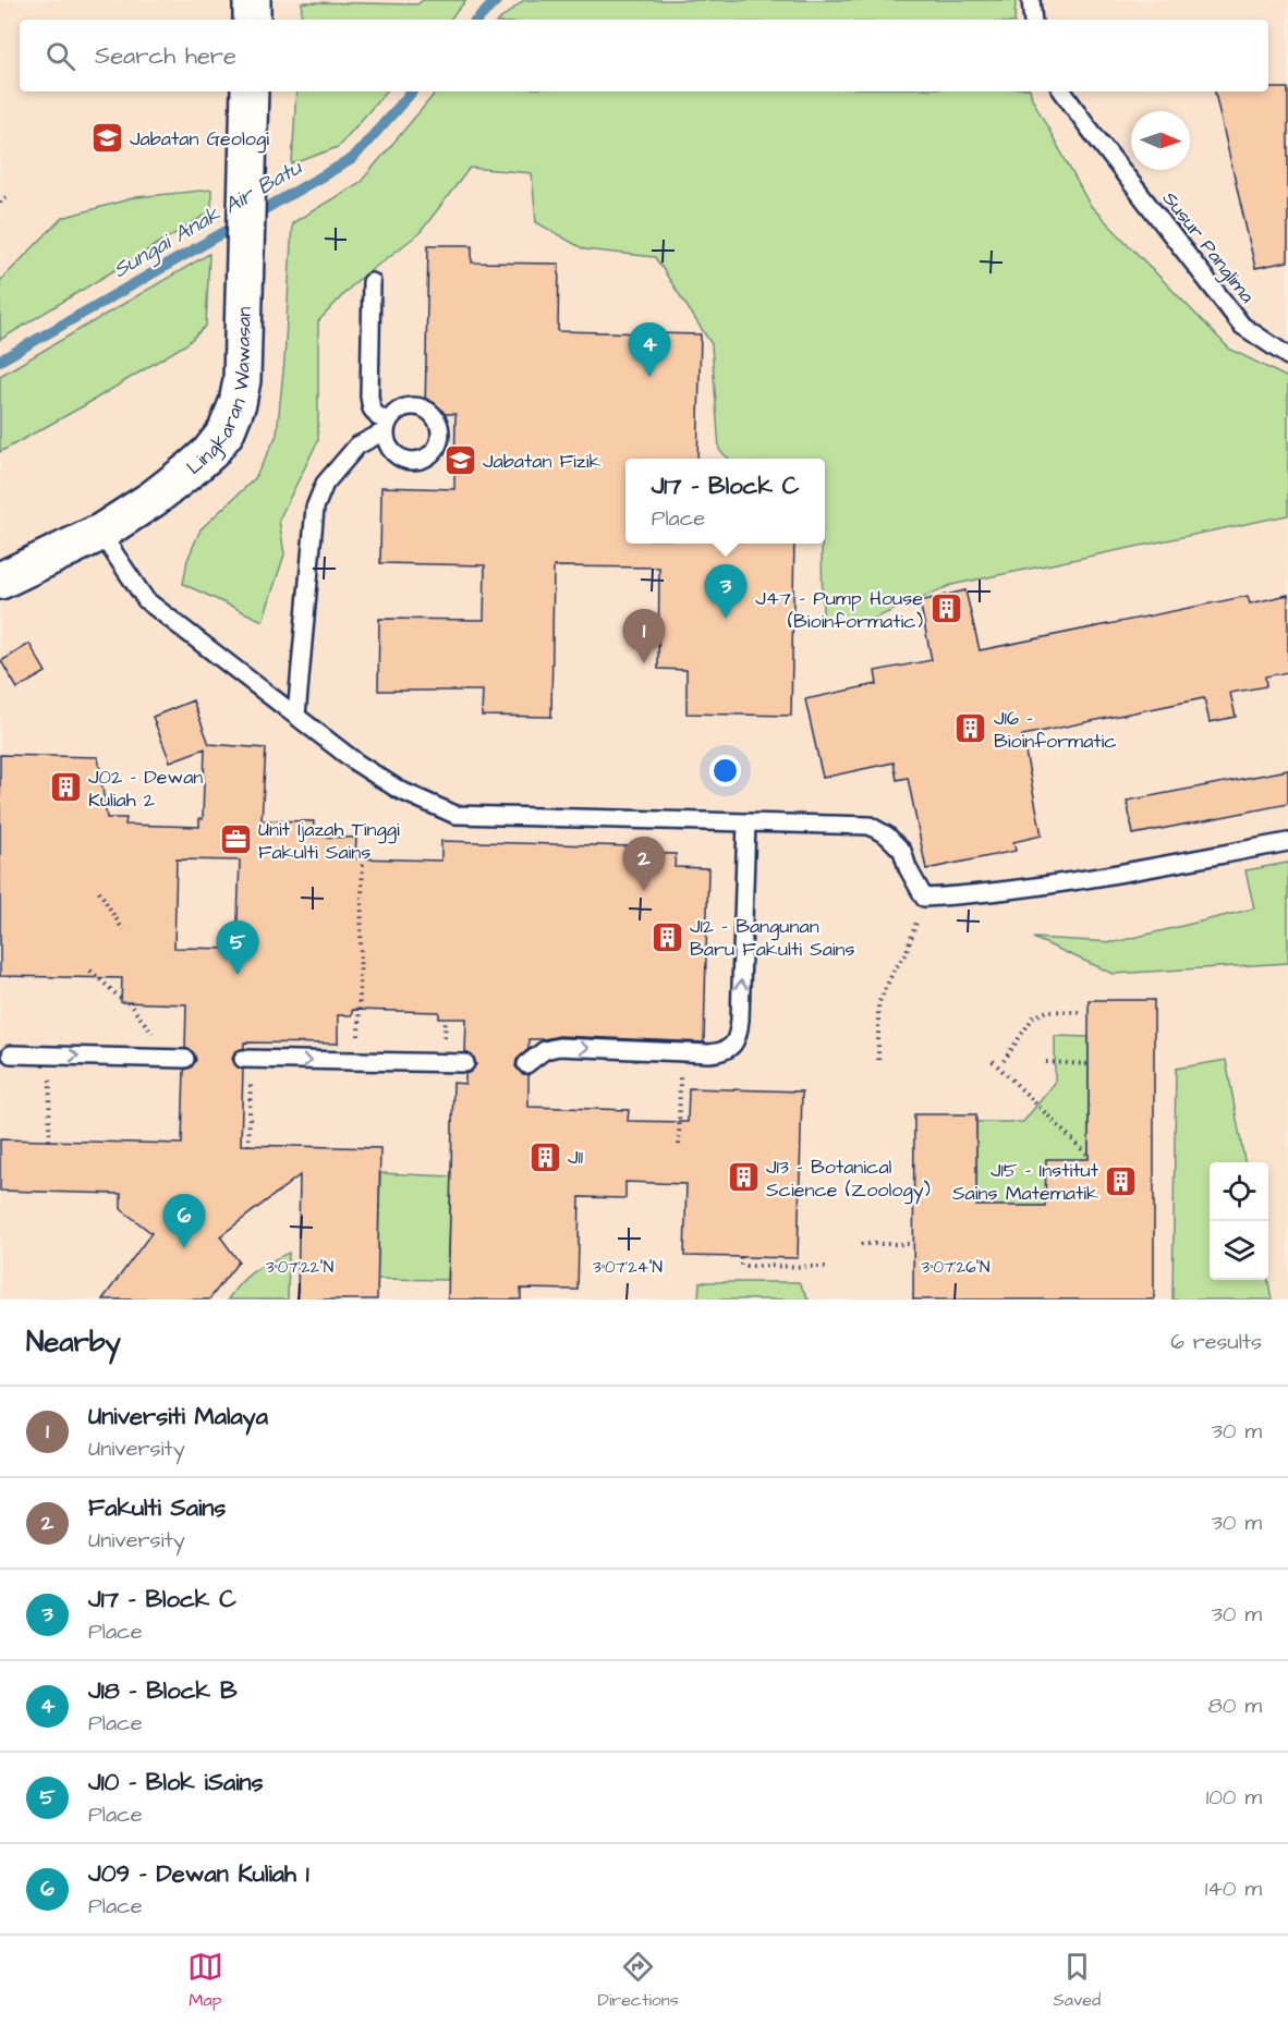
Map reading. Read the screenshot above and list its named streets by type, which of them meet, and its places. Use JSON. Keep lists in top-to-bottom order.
{
  "streets": {
    "street": ["Lingkaran Wawasan"],
    "lane": ["Susur Panglima"]
  },
  "water": ["Sungai Anak Air Batu"],
  "places": {
    "school or university": ["Jabatan Geologi", "Jabatan Fizik"],
    "building": [
      "J47 - Pump House (Bioinformatic)",
      "J16 - Bioinformatic",
      "J02 - Dewan Kuliah 2",
      "J12 - Bangunan Baru Fakulti Sains",
      "J11",
      "J13 - Botanical Science (Zoology)",
      "J15 - Institut Sains Matematik"
    ],
    "office": ["Unit Ijazah Tinggi Fakulti Sains"]
  },
  "north": "right",
  "page": {
    "search": "Search here",
    "pins": [
      "4",
      "3",
      "1",
      "2",
      "5",
      "6"
    ],
    "popup": ["J17 - Block C", "Place"],
    "heading": ["Nearby", "6 results"],
    "list": [
      {
        "mark": "1",
        "name": "Universiti Malaya",
        "note": "University",
        "value": "30 m"
      },
      {
        "mark": "2",
        "name": "Fakulti Sains",
        "note": "University",
        "value": "30 m"
      },
      {
        "mark": "3",
        "name": "J17 - Block C",
        "note": "Place",
        "value": "30 m"
      },
      {
        "mark": "4",
        "name": "J18 - Block B",
        "note": "Place",
        "value": "80 m"
      },
      {
        "mark": "5",
        "name": "J10 - Blok iSains",
        "note": "Place",
        "value": "100 m"
      },
      {
        "mark": "6",
        "name": "J09 - Dewan Kuliah 1",
        "note": "Place",
        "value": "140 m"
      }
    ],
    "nav": ["Map", "Directions", "Saved"]
  },
  "coordinates": ["3°07'22\"N", "3°07'24\"N", "3°07'26\"N"]
}
